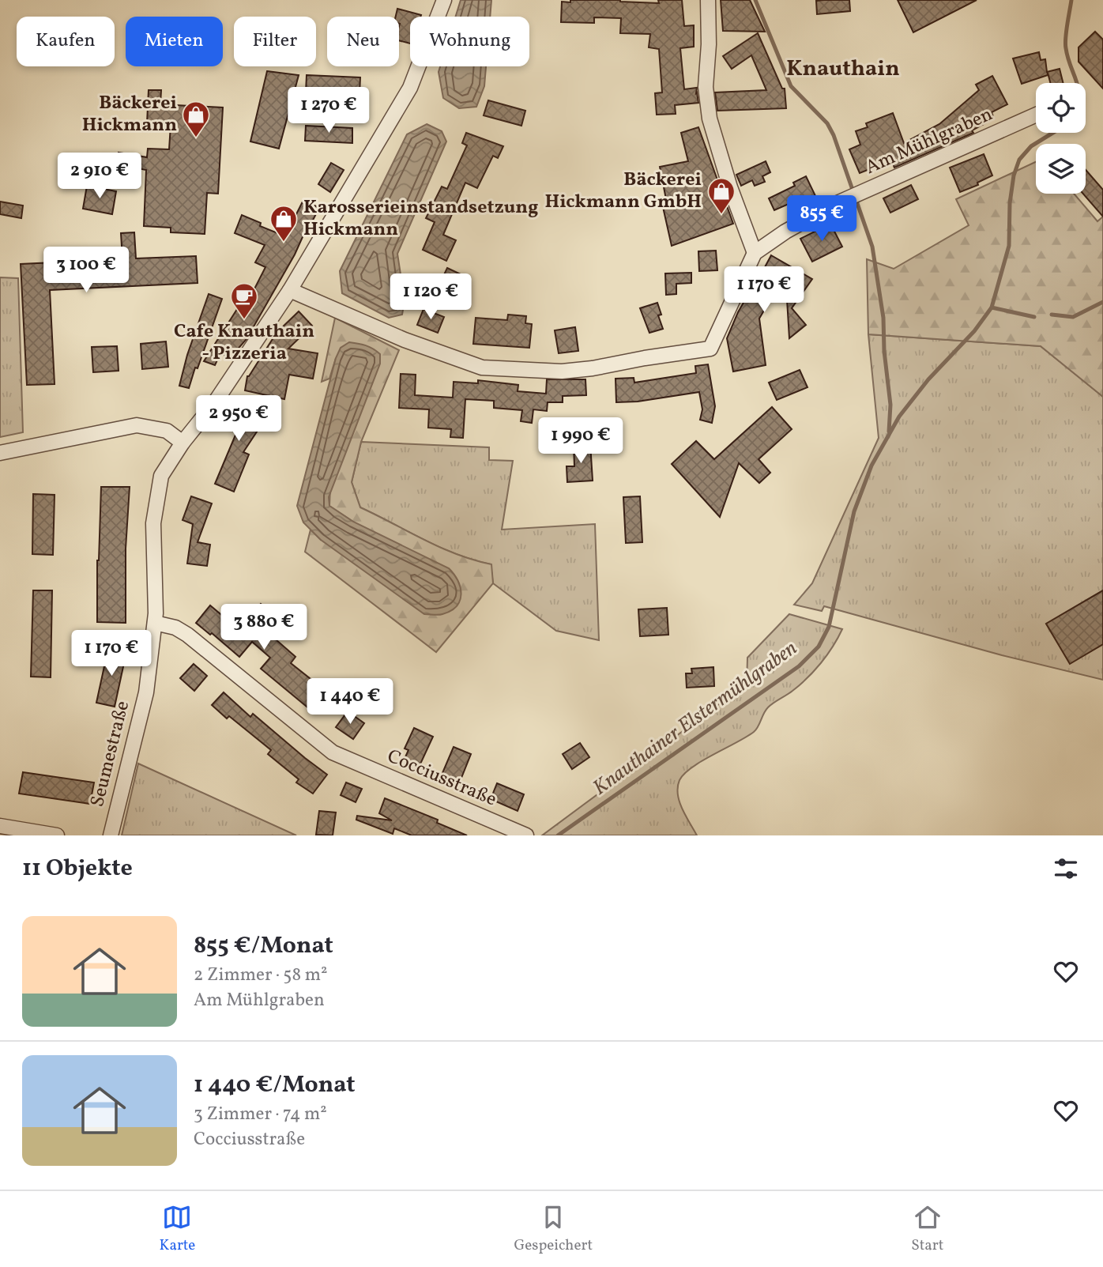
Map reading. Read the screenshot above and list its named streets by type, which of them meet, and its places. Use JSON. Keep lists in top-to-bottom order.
{
  "streets": {
    "street": ["Am Mühlgraben", "Seumestraße", "Cocciusstraße"]
  },
  "crossings": [
    ["Seumestraße", "Cocciusstraße"]
  ],
  "districts": ["Knauthain"],
  "water": ["Knauthainer Elstermühlgraben"],
  "places": {
    "shop": ["Bäckerei Hickmann", "Bäckerei Hickmann GmbH", "Karosserieinstandsetzung Hickmann"],
    "cafe": ["Cafe Knauthain - Pizzeria"]
  },
  "page": {
    "chip": [
      "Kaufen",
      "Mieten",
      "Filter",
      "Neu",
      "Wohnung"
    ],
    "price": [
      "1 270 €",
      "2 910 €",
      "855 €",
      "3 100 €",
      "1 170 €",
      "1 120 €",
      "2 950 €",
      "1 990 €",
      "3 880 €",
      "1 170 €",
      "1 440 €"
    ],
    "heading": "11 Objekte",
    "list": [
      {
        "name": "855 €/Monat",
        "note": "2 Zimmer · 58 m² · Am Mühlgraben"
      },
      {
        "name": "1 440 €/Monat",
        "note": "3 Zimmer · 74 m² · Cocciusstraße"
      }
    ],
    "tabs": ["Karte", "Gespeichert", "Start"]
  }
}
